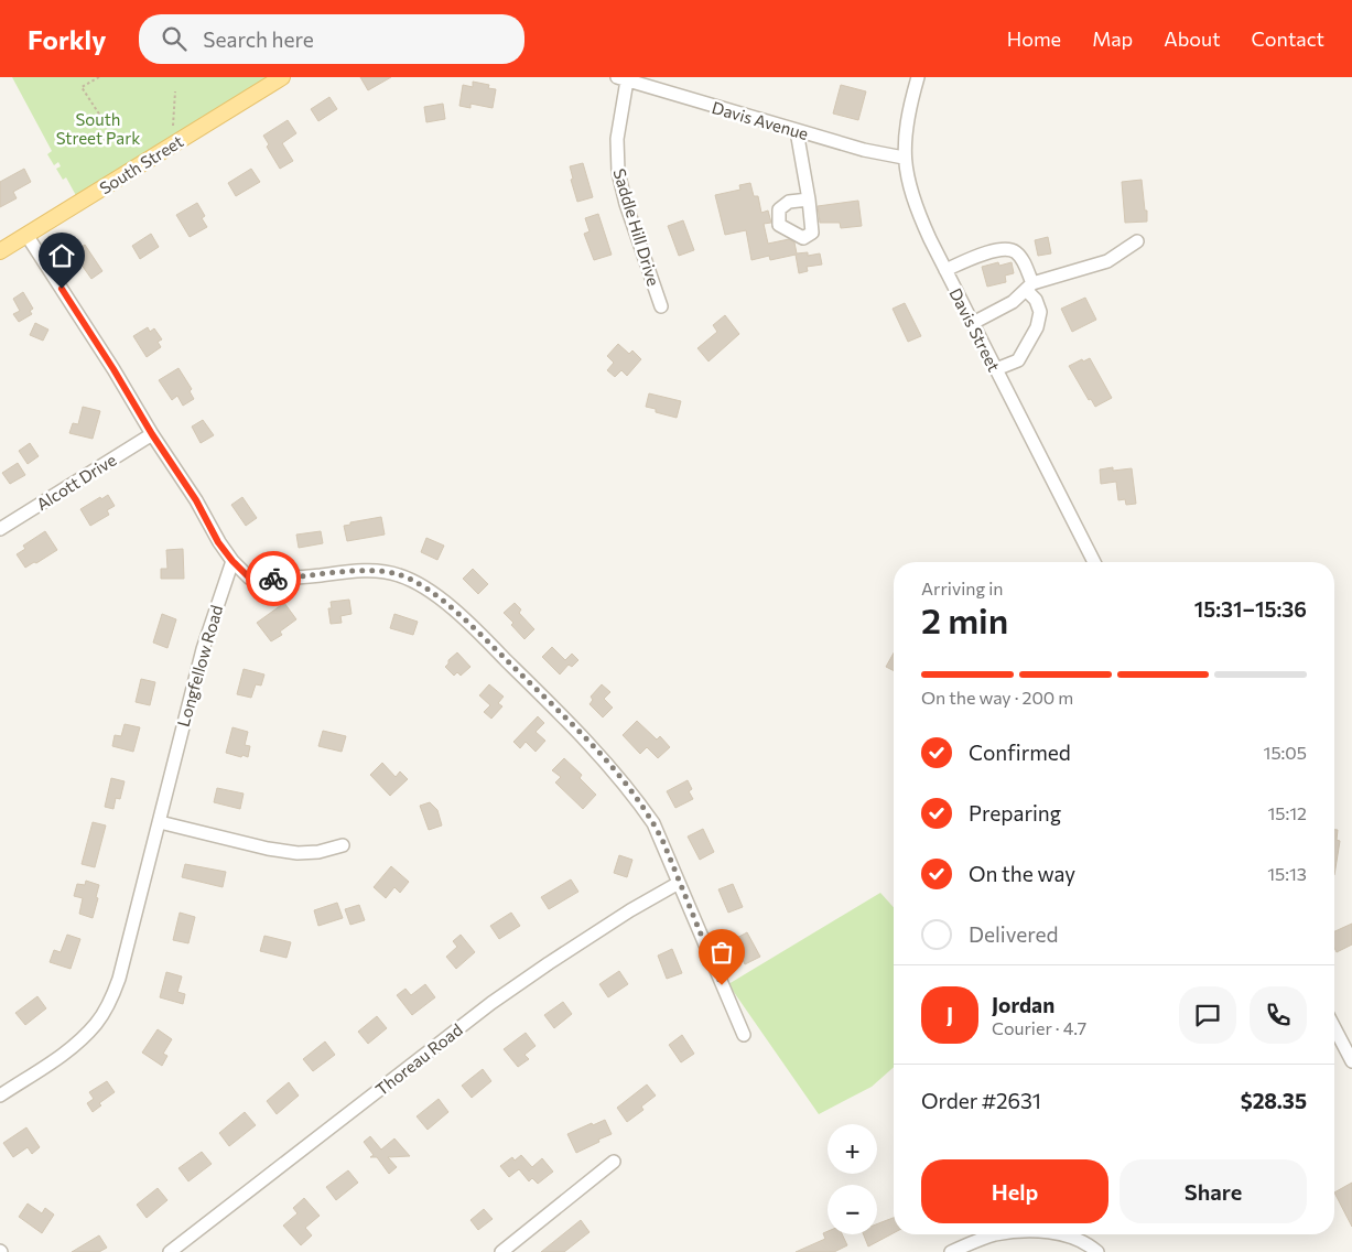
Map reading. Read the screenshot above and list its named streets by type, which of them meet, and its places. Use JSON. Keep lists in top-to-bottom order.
{
  "streets": {
    "main road": ["South Street"],
    "street": [
      "Davis Avenue",
      "Saddle Hill Drive",
      "Davis Street",
      "Alcott Drive",
      "Longfellow Road",
      "Thoreau Road"
    ]
  },
  "crossings": [
    ["Davis Avenue", "Saddle Hill Drive"],
    ["Davis Avenue", "Davis Street"]
  ],
  "parks": ["South Street Park"],
  "page": {
    "header": "Forkly",
    "search": "Search here",
    "nav": [
      "Home",
      "Map",
      "About",
      "Contact"
    ],
    "heading": ["2 min", "Arriving in", "15:31–15:36"],
    "panel": [
      "Jordan",
      "Courier · 4.7",
      "Order #2631",
      "$28.35"
    ],
    "bar": "On the way · 200 m",
    "list": [
      ["Confirmed", "15:05"],
      ["Preparing", "15:12"],
      ["On the way", "15:13"],
      "Delivered"
    ],
    "round": "J",
    "map_buttons": ["+", "−"],
    "buttons": ["Help", "Share"]
  }
}
